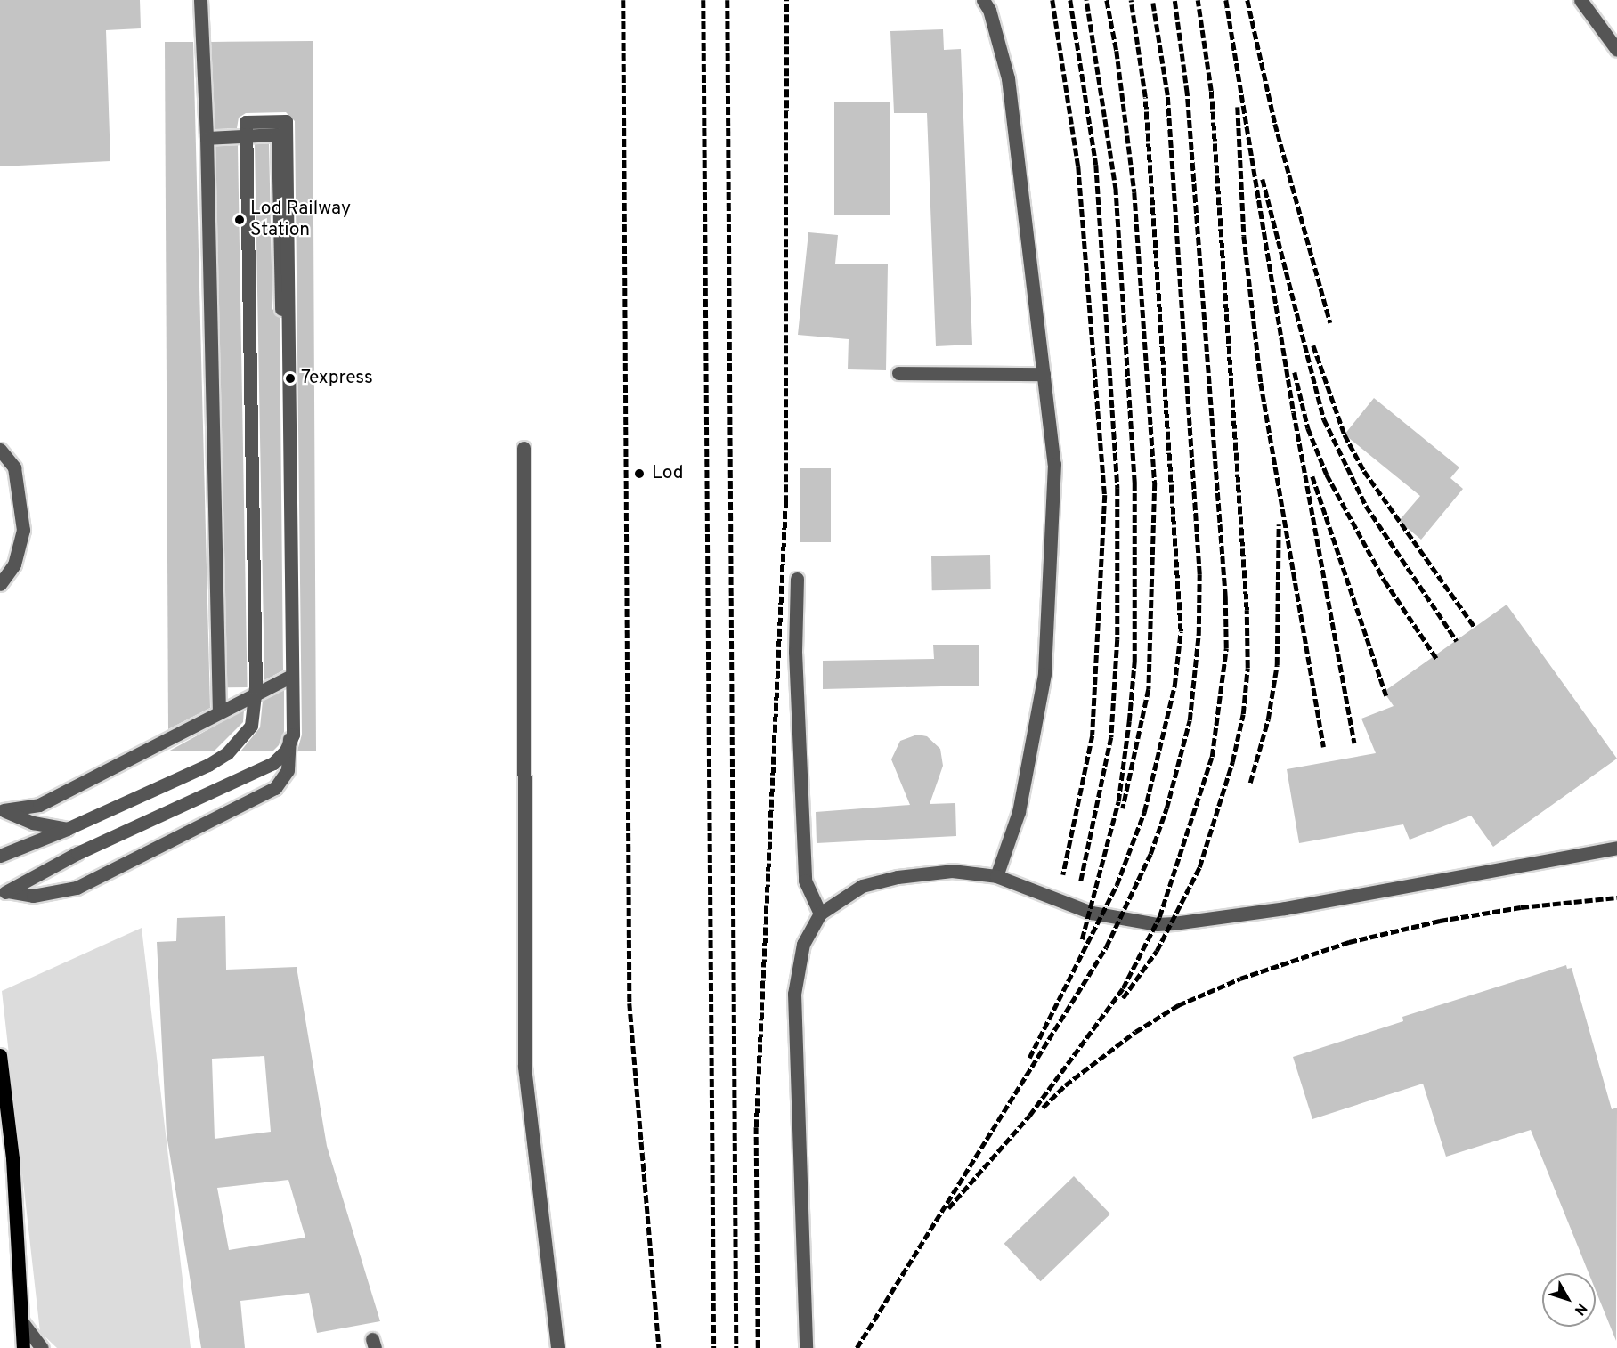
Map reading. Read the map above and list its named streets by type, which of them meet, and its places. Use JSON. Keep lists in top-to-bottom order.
{
  "places": ["Lod Railway Station", "7express", "Lod"],
  "north": "bottom right"
}
